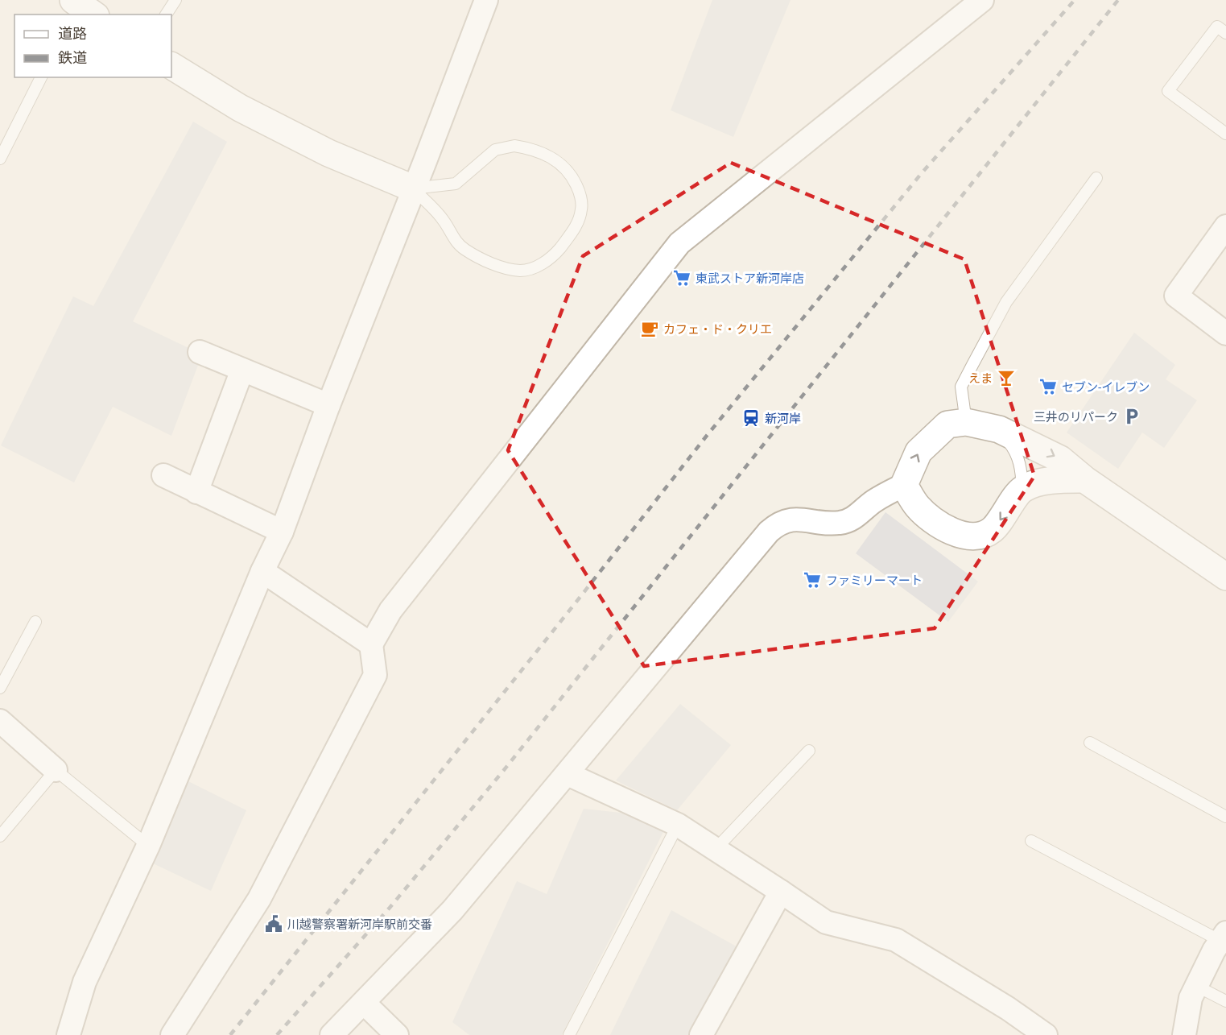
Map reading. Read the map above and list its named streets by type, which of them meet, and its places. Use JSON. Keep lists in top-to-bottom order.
{
  "places": {
    "supermarket": ["東武ストア新河岸店", "セブン-イレブン", "ファミリーマート"],
    "cafe": ["カフェ・ド・クリエ"],
    "bar": ["えま"],
    "parking": ["三井のリパーク"],
    "station": ["新河岸"],
    "public building": ["川越警察署新河岸駅前交番"]
  },
  "legend": ["道路", "鉄道"]
}
